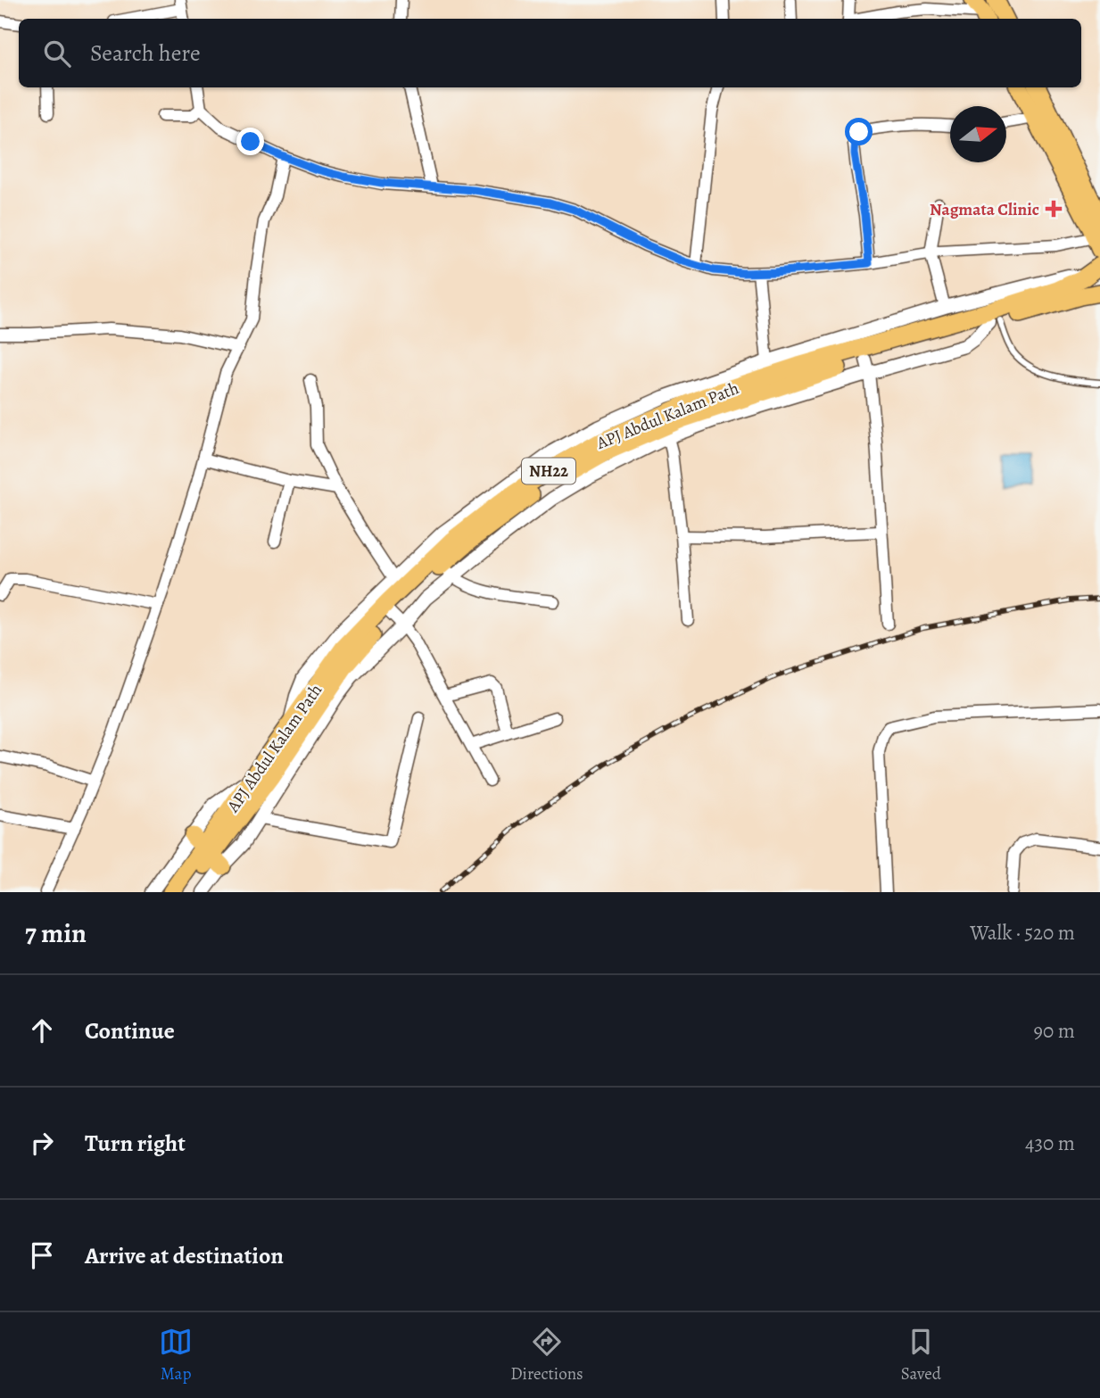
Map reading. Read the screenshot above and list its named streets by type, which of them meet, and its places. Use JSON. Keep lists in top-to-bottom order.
{
  "streets": {
    "highway": ["APJ Abdul Kalam Path", "NH22"]
  },
  "crossings": [
    ["APJ Abdul Kalam Path", "NH22"]
  ],
  "places": {
    "health": ["Nagmata Clinic"]
  },
  "north": "right",
  "page": {
    "search": "Search here",
    "heading": ["7 min", "Walk · 520 m"],
    "list": [
      ["Continue", "90 m"],
      ["Turn right", "430 m"],
      "Arrive at destination"
    ],
    "nav": ["Map", "Directions", "Saved"]
  }
}
